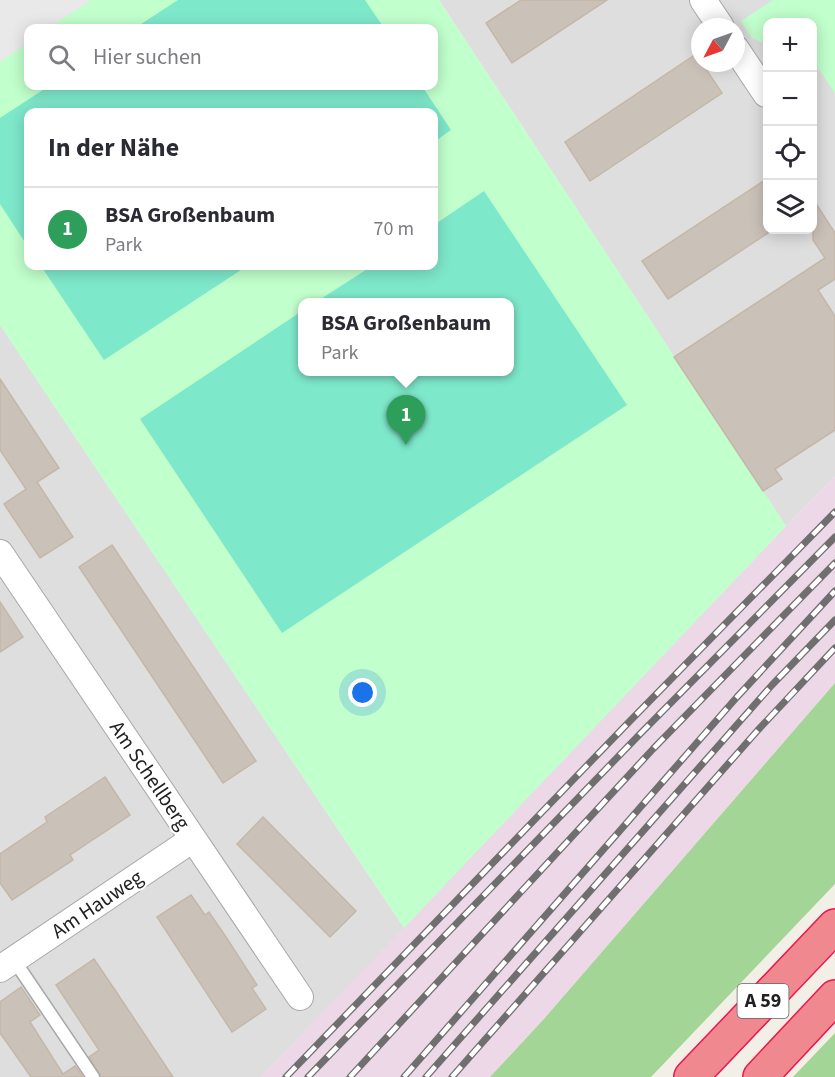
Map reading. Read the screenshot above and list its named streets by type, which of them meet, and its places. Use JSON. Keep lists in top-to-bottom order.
{
  "streets": {
    "highway": ["A 59"],
    "street": ["Am Schellberg", "Am Hauweg"]
  },
  "crossings": [
    ["Am Schellberg", "Am Hauweg"]
  ],
  "north": "bottom left",
  "page": {
    "map_buttons": ["+", "−"],
    "search": "Hier suchen",
    "heading": "In der Nähe",
    "list": [
      {
        "mark": "1",
        "name": "BSA Großenbaum",
        "note": "Park",
        "value": "70 m"
      }
    ],
    "popup": ["BSA Großenbaum", "Park"],
    "pins": "1"
  }
}
